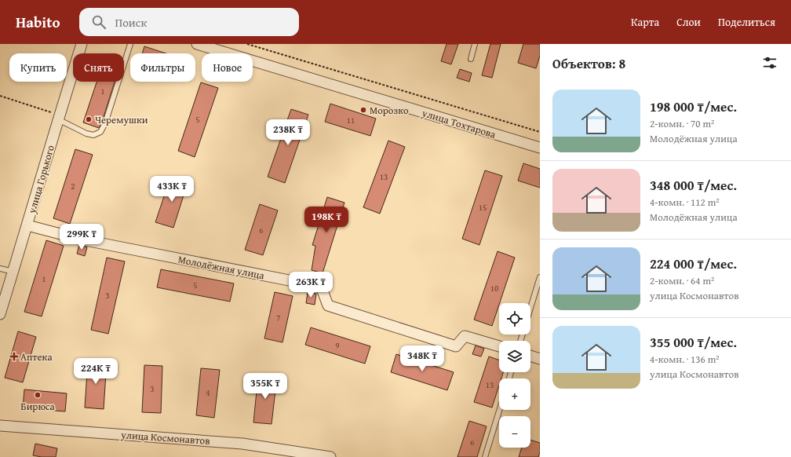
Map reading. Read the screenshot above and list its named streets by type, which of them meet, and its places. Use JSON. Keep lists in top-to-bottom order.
{
  "streets": {
    "street": [
      "улица Тохтарова",
      "улица Горького",
      "Молодёжная улица",
      "улица Космонавтов"
    ]
  },
  "crossings": [
    ["улица Горького", "Молодёжная улица"]
  ],
  "places": {
    "other": ["Морозко", "Черемушки", "Бирюса"],
    "health": ["Аптека"]
  },
  "house_numbers": [
    "1",
    "5",
    "11",
    "13",
    "2",
    "15",
    "6",
    "1",
    "5",
    "10",
    "3",
    "7",
    "9",
    "13",
    "3",
    "4",
    "6"
  ],
  "page": {
    "header": "Habito",
    "search": "Поиск",
    "nav": ["Карта", "Слои", "Поделиться"],
    "heading": "Объектов: 8",
    "chip": [
      "Купить",
      "Снять",
      "Фильтры",
      "Новое"
    ],
    "list": [
      {
        "name": "198 000 ₸/мес.",
        "note": "2-комн. · 70 m² · Молодёжная улица"
      },
      {
        "name": "348 000 ₸/мес.",
        "note": "4-комн. · 112 m² · Молодёжная улица"
      },
      {
        "name": "224 000 ₸/мес.",
        "note": "2-комн. · 64 m² · улица Космонавтов"
      },
      {
        "name": "355 000 ₸/мес.",
        "note": "4-комн. · 136 m² · улица Космонавтов"
      }
    ],
    "price": [
      "238K ₸",
      "433K ₸",
      "198K ₸",
      "299K ₸",
      "263K ₸",
      "348K ₸",
      "224K ₸",
      "355K ₸"
    ],
    "map_buttons": ["+", "−"]
  }
}
